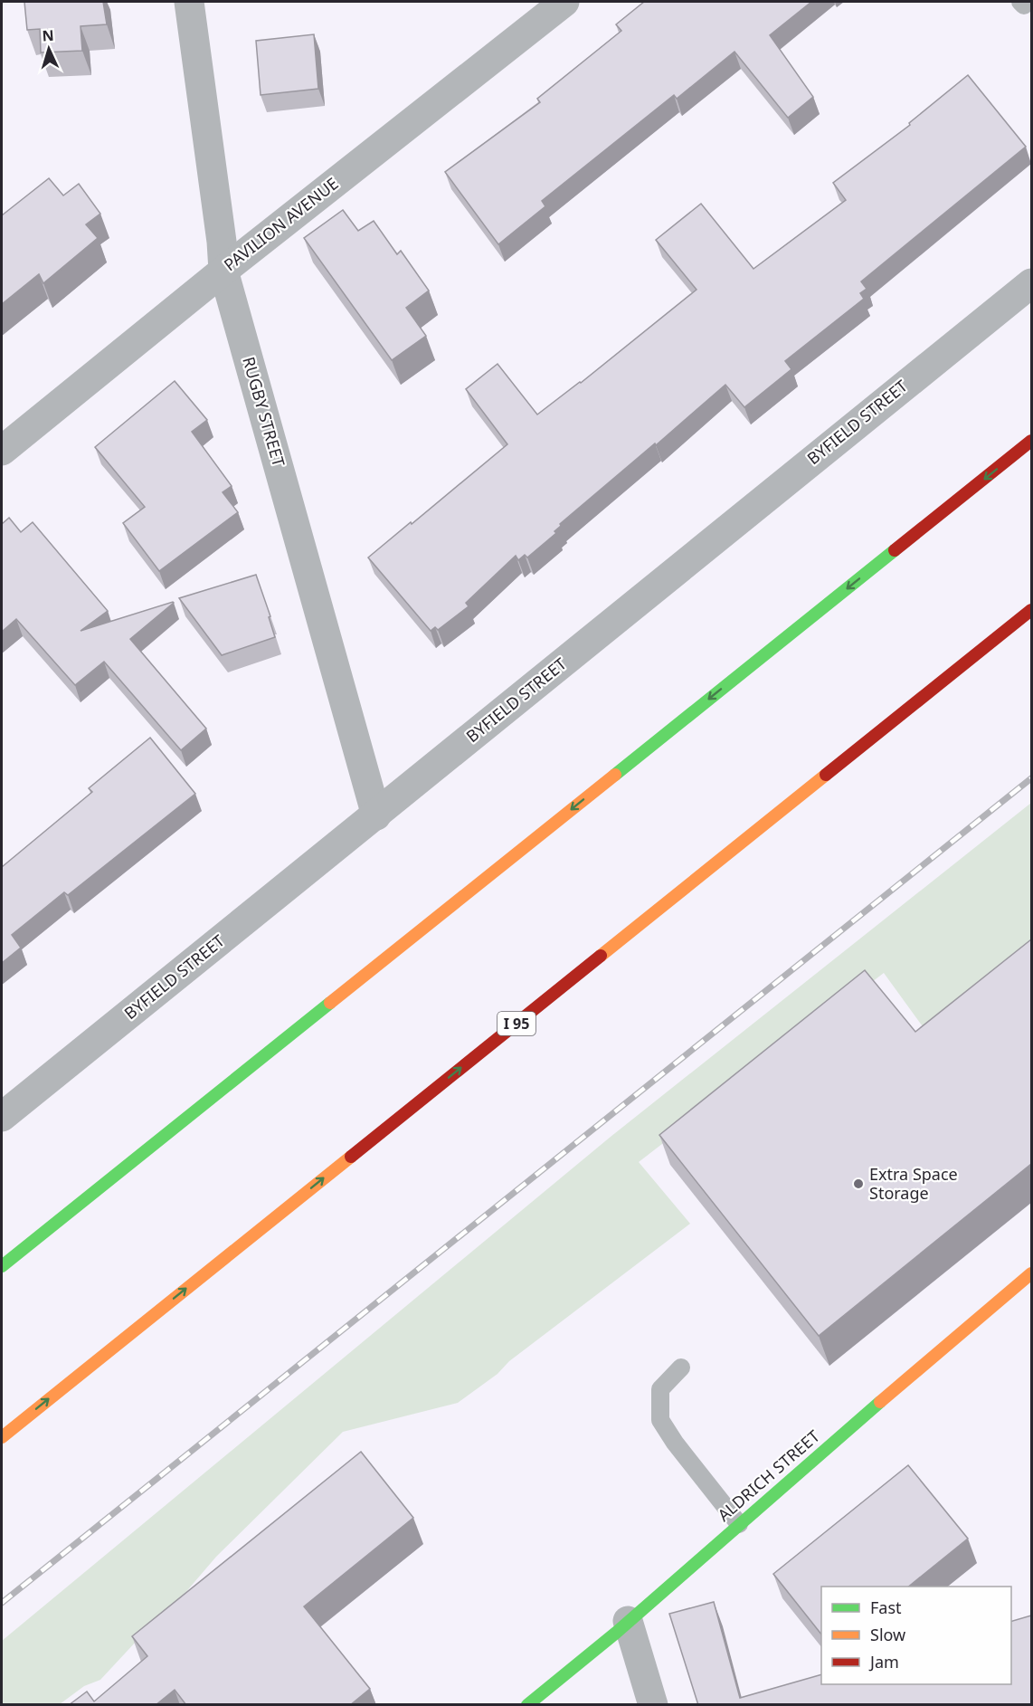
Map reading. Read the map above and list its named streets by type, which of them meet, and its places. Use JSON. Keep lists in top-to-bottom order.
{
  "streets": {
    "main road": ["I 95", "ALDRICH STREET"],
    "street": ["PAVILION AVENUE", "RUGBY STREET", "BYFIELD STREET"]
  },
  "crossings": [
    ["PAVILION AVENUE", "RUGBY STREET"],
    ["RUGBY STREET", "BYFIELD STREET"]
  ],
  "places": ["Extra Space Storage"],
  "legend": ["Fast", "Slow", "Jam"],
  "north": "top"
}
